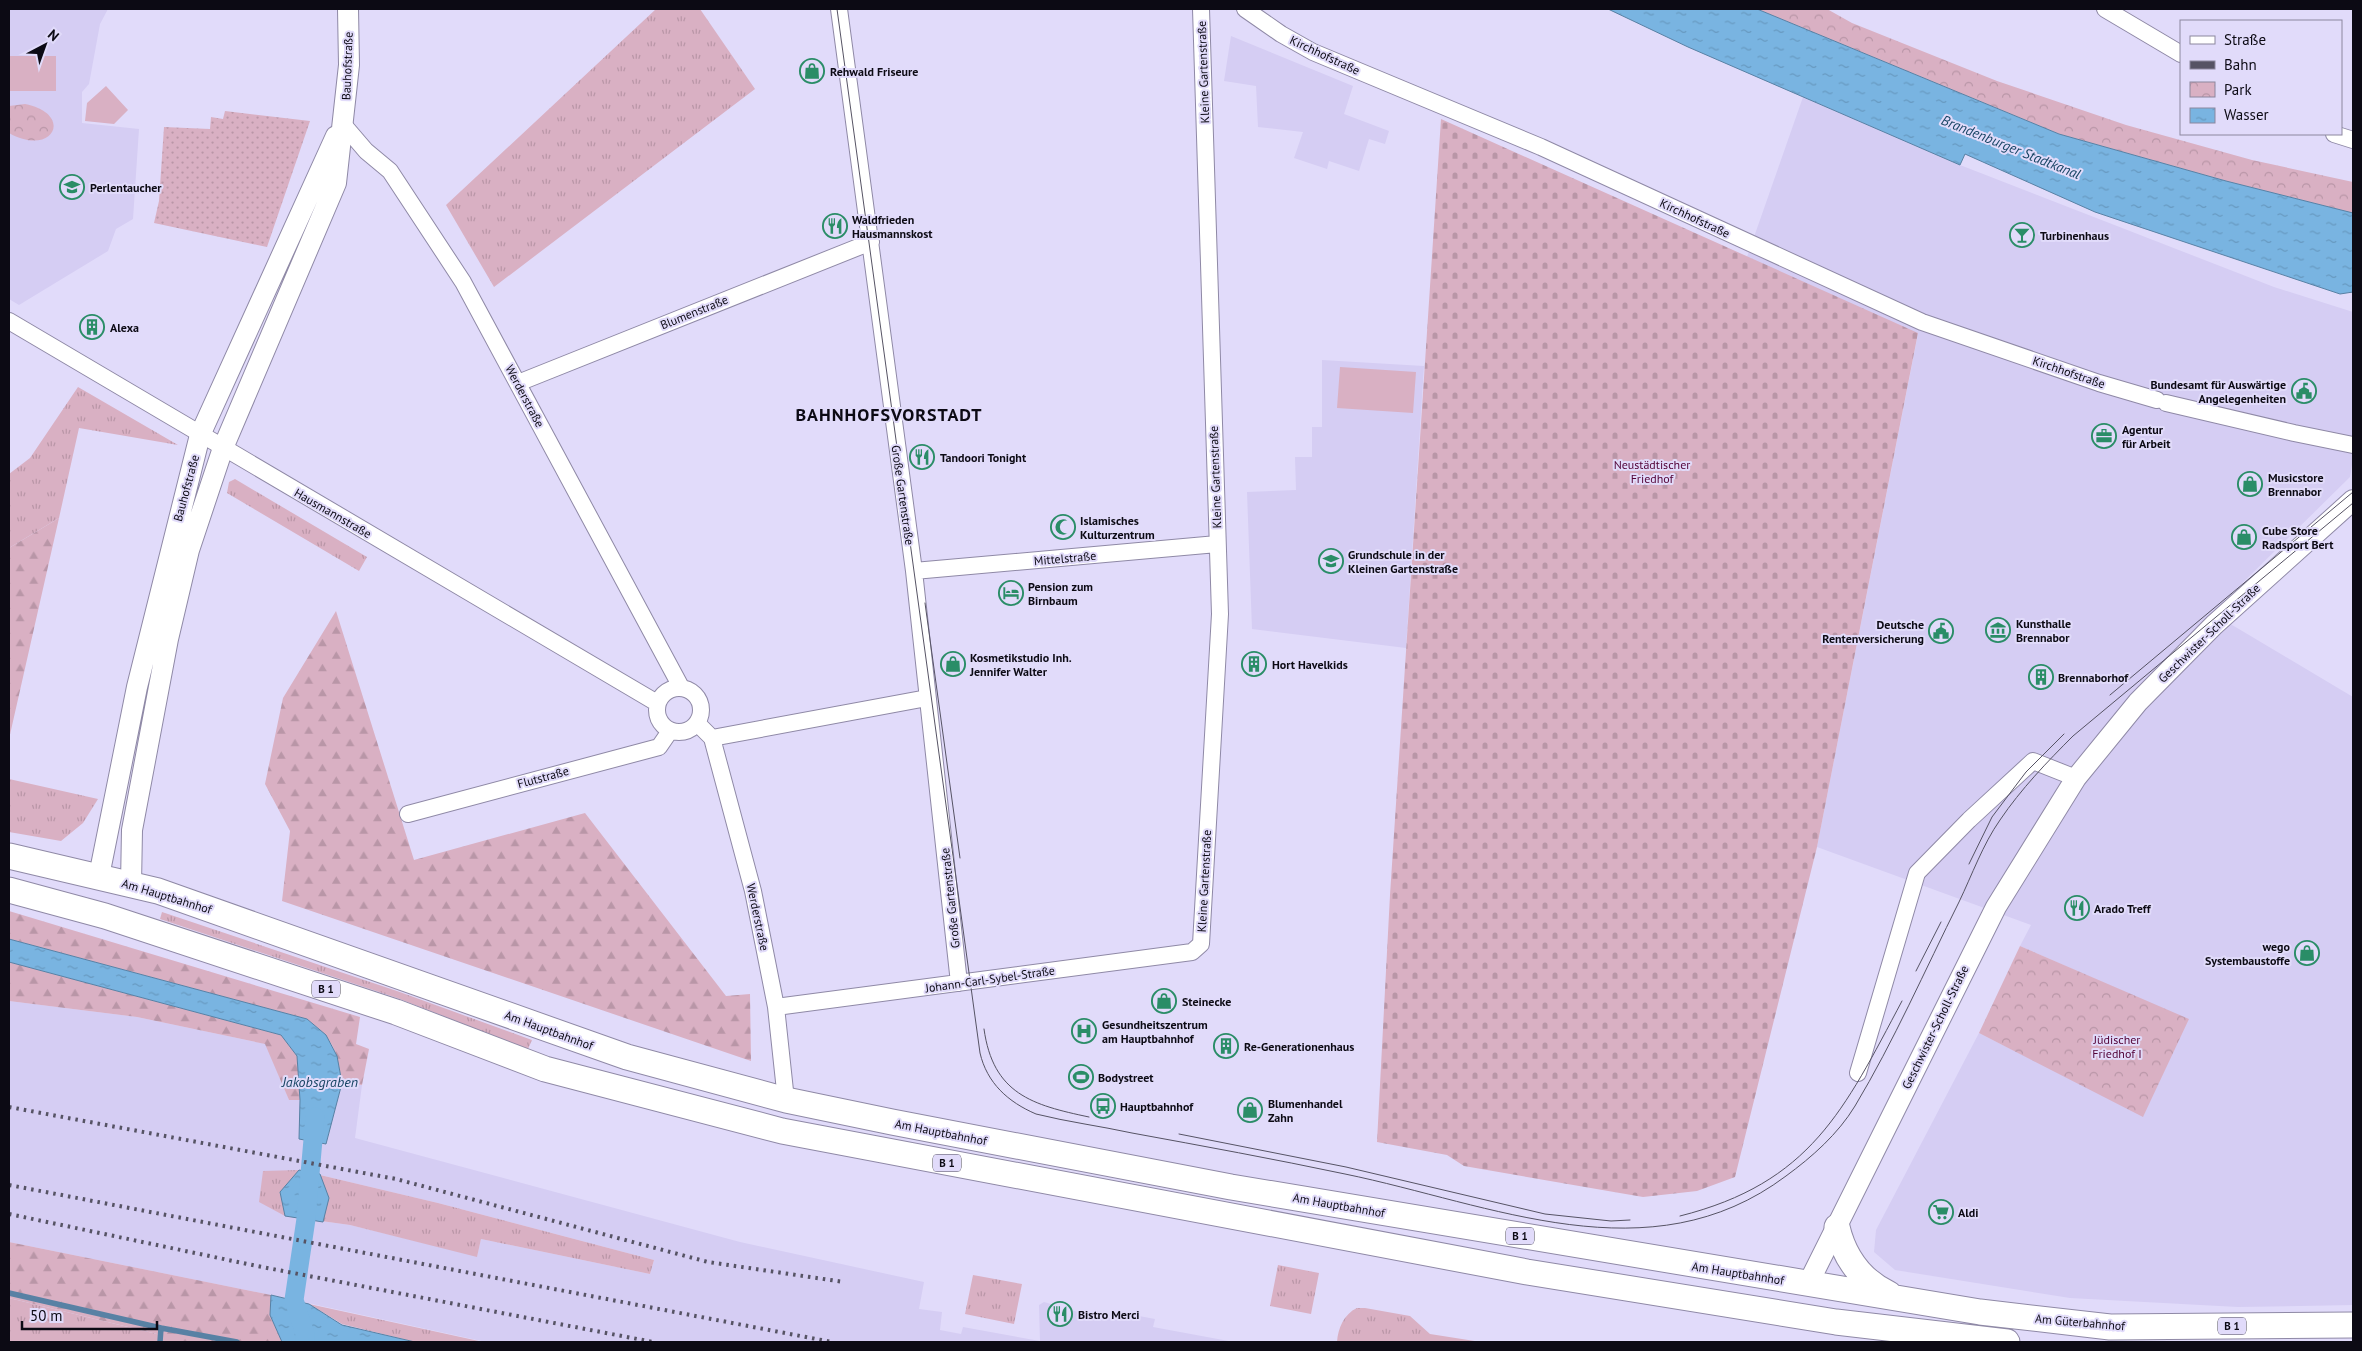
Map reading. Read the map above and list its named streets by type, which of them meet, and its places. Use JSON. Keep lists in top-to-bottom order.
{
  "streets": {
    "main road": ["Am Hauptbahnhof", "B 1", "Am Güterbahnhof"],
    "street": [
      "Kirchhofstraße",
      "Bauhofstraße",
      "Kleine Gartenstraße",
      "Blumenstraße",
      "Werderstraße",
      "Große Gartenstraße",
      "Hausmannstraße",
      "Mittelstraße",
      "Geschwister-Scholl-Straße",
      "Flutstraße",
      "Johann-Carl-Sybel-Straße"
    ]
  },
  "crossings": [
    ["Bauhofstraße", "Werderstraße"],
    ["Bauhofstraße", "Hausmannstraße"],
    ["Bauhofstraße", "Am Hauptbahnhof"],
    ["Bauhofstraße", "B 1"],
    ["Kleine Gartenstraße", "Mittelstraße"],
    ["Kleine Gartenstraße", "Johann-Carl-Sybel-Straße"],
    ["Blumenstraße", "Werderstraße"],
    ["Blumenstraße", "Große Gartenstraße"],
    ["Werderstraße", "Hausmannstraße"],
    ["Werderstraße", "Flutstraße"],
    ["Werderstraße", "Am Hauptbahnhof"],
    ["Werderstraße", "Johann-Carl-Sybel-Straße"],
    ["Große Gartenstraße", "Mittelstraße"],
    ["Große Gartenstraße", "Johann-Carl-Sybel-Straße"],
    ["Hausmannstraße", "Flutstraße"],
    ["Geschwister-Scholl-Straße", "Am Hauptbahnhof"],
    ["Geschwister-Scholl-Straße", "Am Güterbahnhof"],
    ["Am Hauptbahnhof", "B 1"],
    ["Am Hauptbahnhof", "Am Güterbahnhof"]
  ],
  "districts": ["BAHNHOFSVORSTADT"],
  "water": ["Brandenburger Stadtkanal", "Jakobsgraben"],
  "parks": ["Neustädtischer Friedhof", "Jüdischer Friedhof I"],
  "places": {
    "shop": [
      "Rehwald Friseure",
      "Musicstore Brennabor",
      "Cube Store Radsport Bert",
      "Kosmetikstudio Inh. Jennifer Walter",
      "wego Systembaustoffe",
      "Steinecke",
      "Blumenhandel Zahn"
    ],
    "school or university": ["Perlentaucher", "Grundschule in der Kleinen Gartenstraße"],
    "restaurant": [
      "Waldfrieden Hausmannskost",
      "Tandoori Tonight",
      "Arado Treff",
      "Bistro Merci"
    ],
    "bar": ["Turbinenhaus"],
    "building": [
      "Alexa",
      "Hort Havelkids",
      "Brennaborhof",
      "Re-Generationenhaus"
    ],
    "public building": ["Bundesamt für Auswärtige Angelegenheiten", "Deutsche Rentenversicherung"],
    "office": ["Agentur für Arbeit"],
    "mosque": ["Islamisches Kulturzentrum"],
    "hotel": ["Pension zum Birnbaum"],
    "museum": ["Kunsthalle Brennabor"],
    "hospital": ["Gesundheitszentrum am Hauptbahnhof"],
    "sports": ["Bodystreet"],
    "bus stop": ["Hauptbahnhof"],
    "supermarket": ["Aldi"]
  },
  "legend": [
    "Straße",
    "Bahn",
    "Park",
    "Wasser"
  ],
  "scale_bar": "50 m",
  "north": "top right"
}
